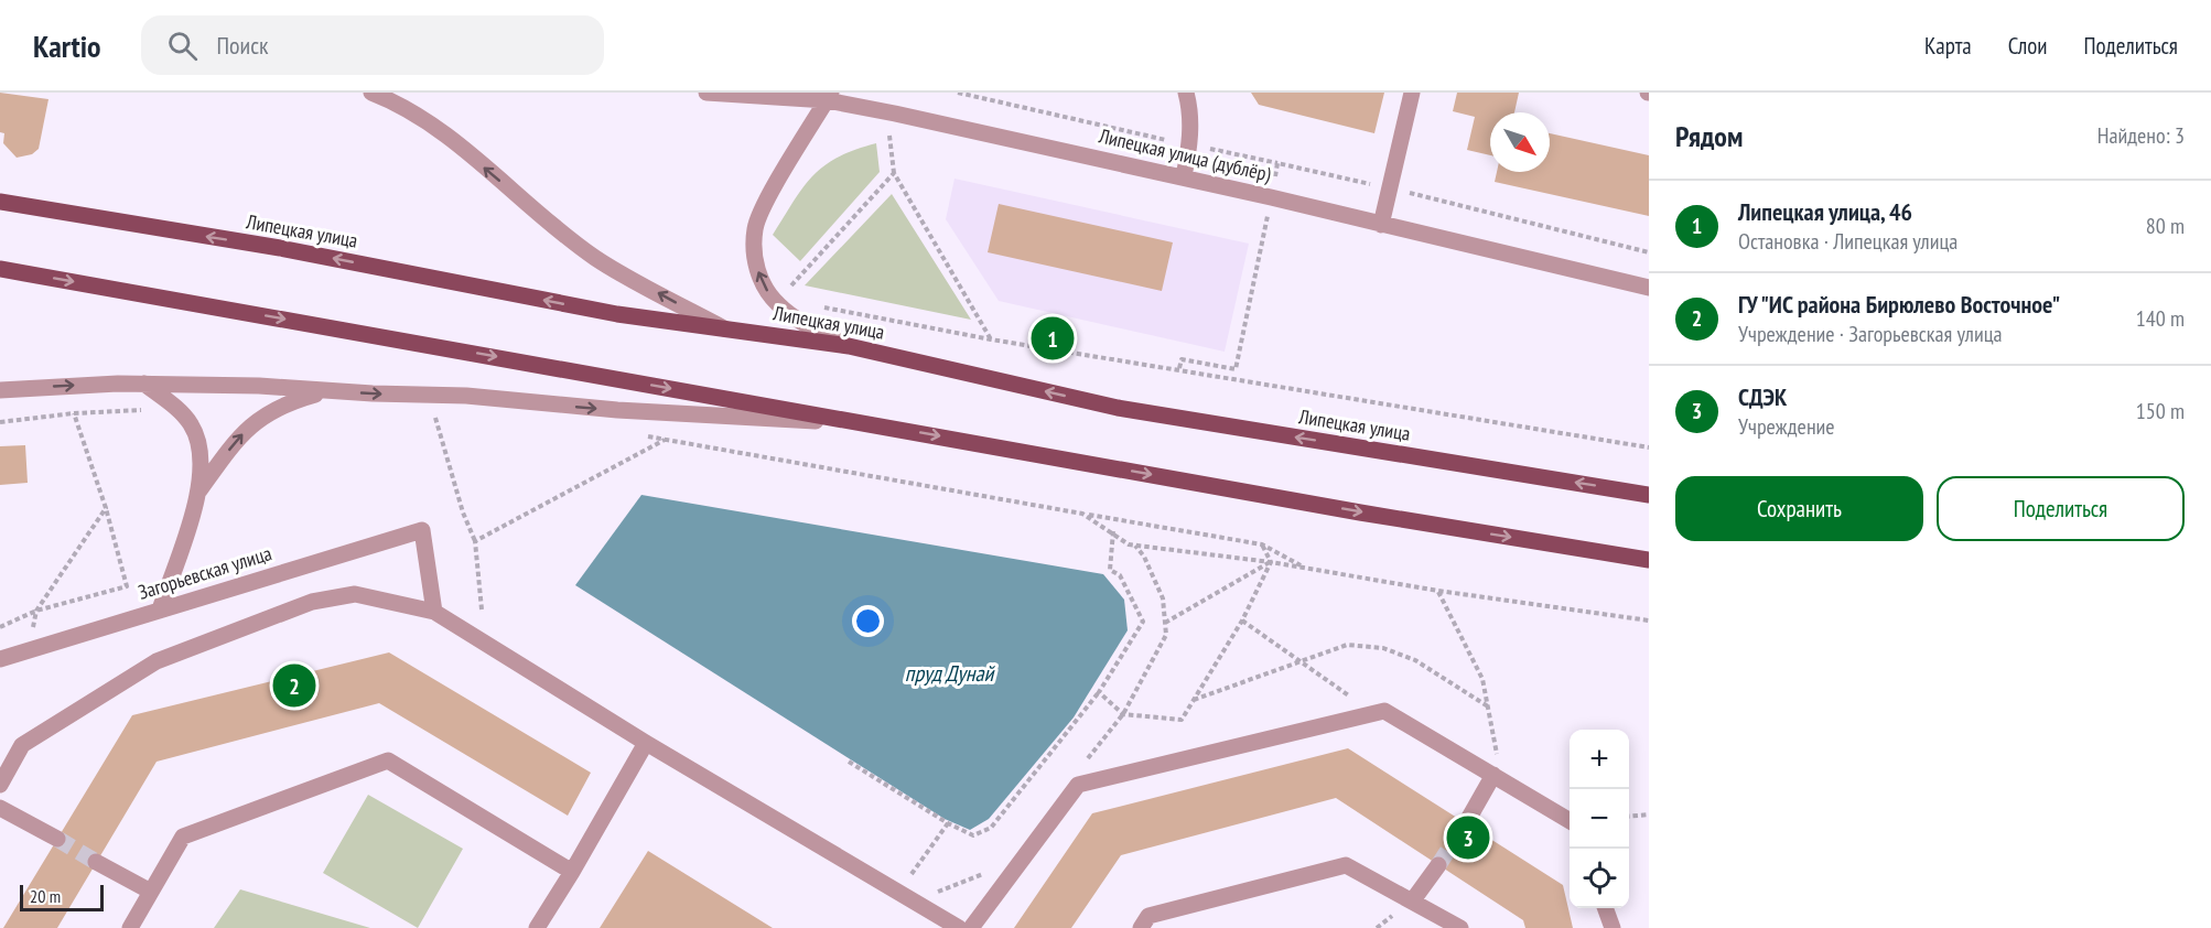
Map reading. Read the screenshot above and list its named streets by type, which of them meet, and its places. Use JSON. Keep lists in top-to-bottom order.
{
  "streets": {
    "main road": ["Липецкая улица"],
    "street": ["Липецкая улица (дублёр)", "Загорьевская улица"]
  },
  "water": ["пруд Дунай"],
  "scale_bar": "20 m",
  "north": "bottom right",
  "page": {
    "header": "Kartio",
    "search": "Поиск",
    "nav": ["Карта", "Слои", "Поделиться"],
    "heading": ["Рядом", "Найдено: 3"],
    "list": [
      {
        "mark": "1",
        "name": "Липецкая улица, 46",
        "note": "Остановка · Липецкая улица",
        "value": "80 m"
      },
      {
        "mark": "2",
        "name": "ГУ \"ИС района Бирюлево Восточное\"",
        "note": "Учреждение · Загорьевская улица",
        "value": "140 m"
      },
      {
        "mark": "3",
        "name": "СДЭК",
        "note": "Учреждение",
        "value": "150 m"
      }
    ],
    "pins": ["1", "2", "3"],
    "buttons": ["Сохранить", "Поделиться"],
    "map_buttons": ["+", "−"],
    "scale": "20 m"
  }
}
